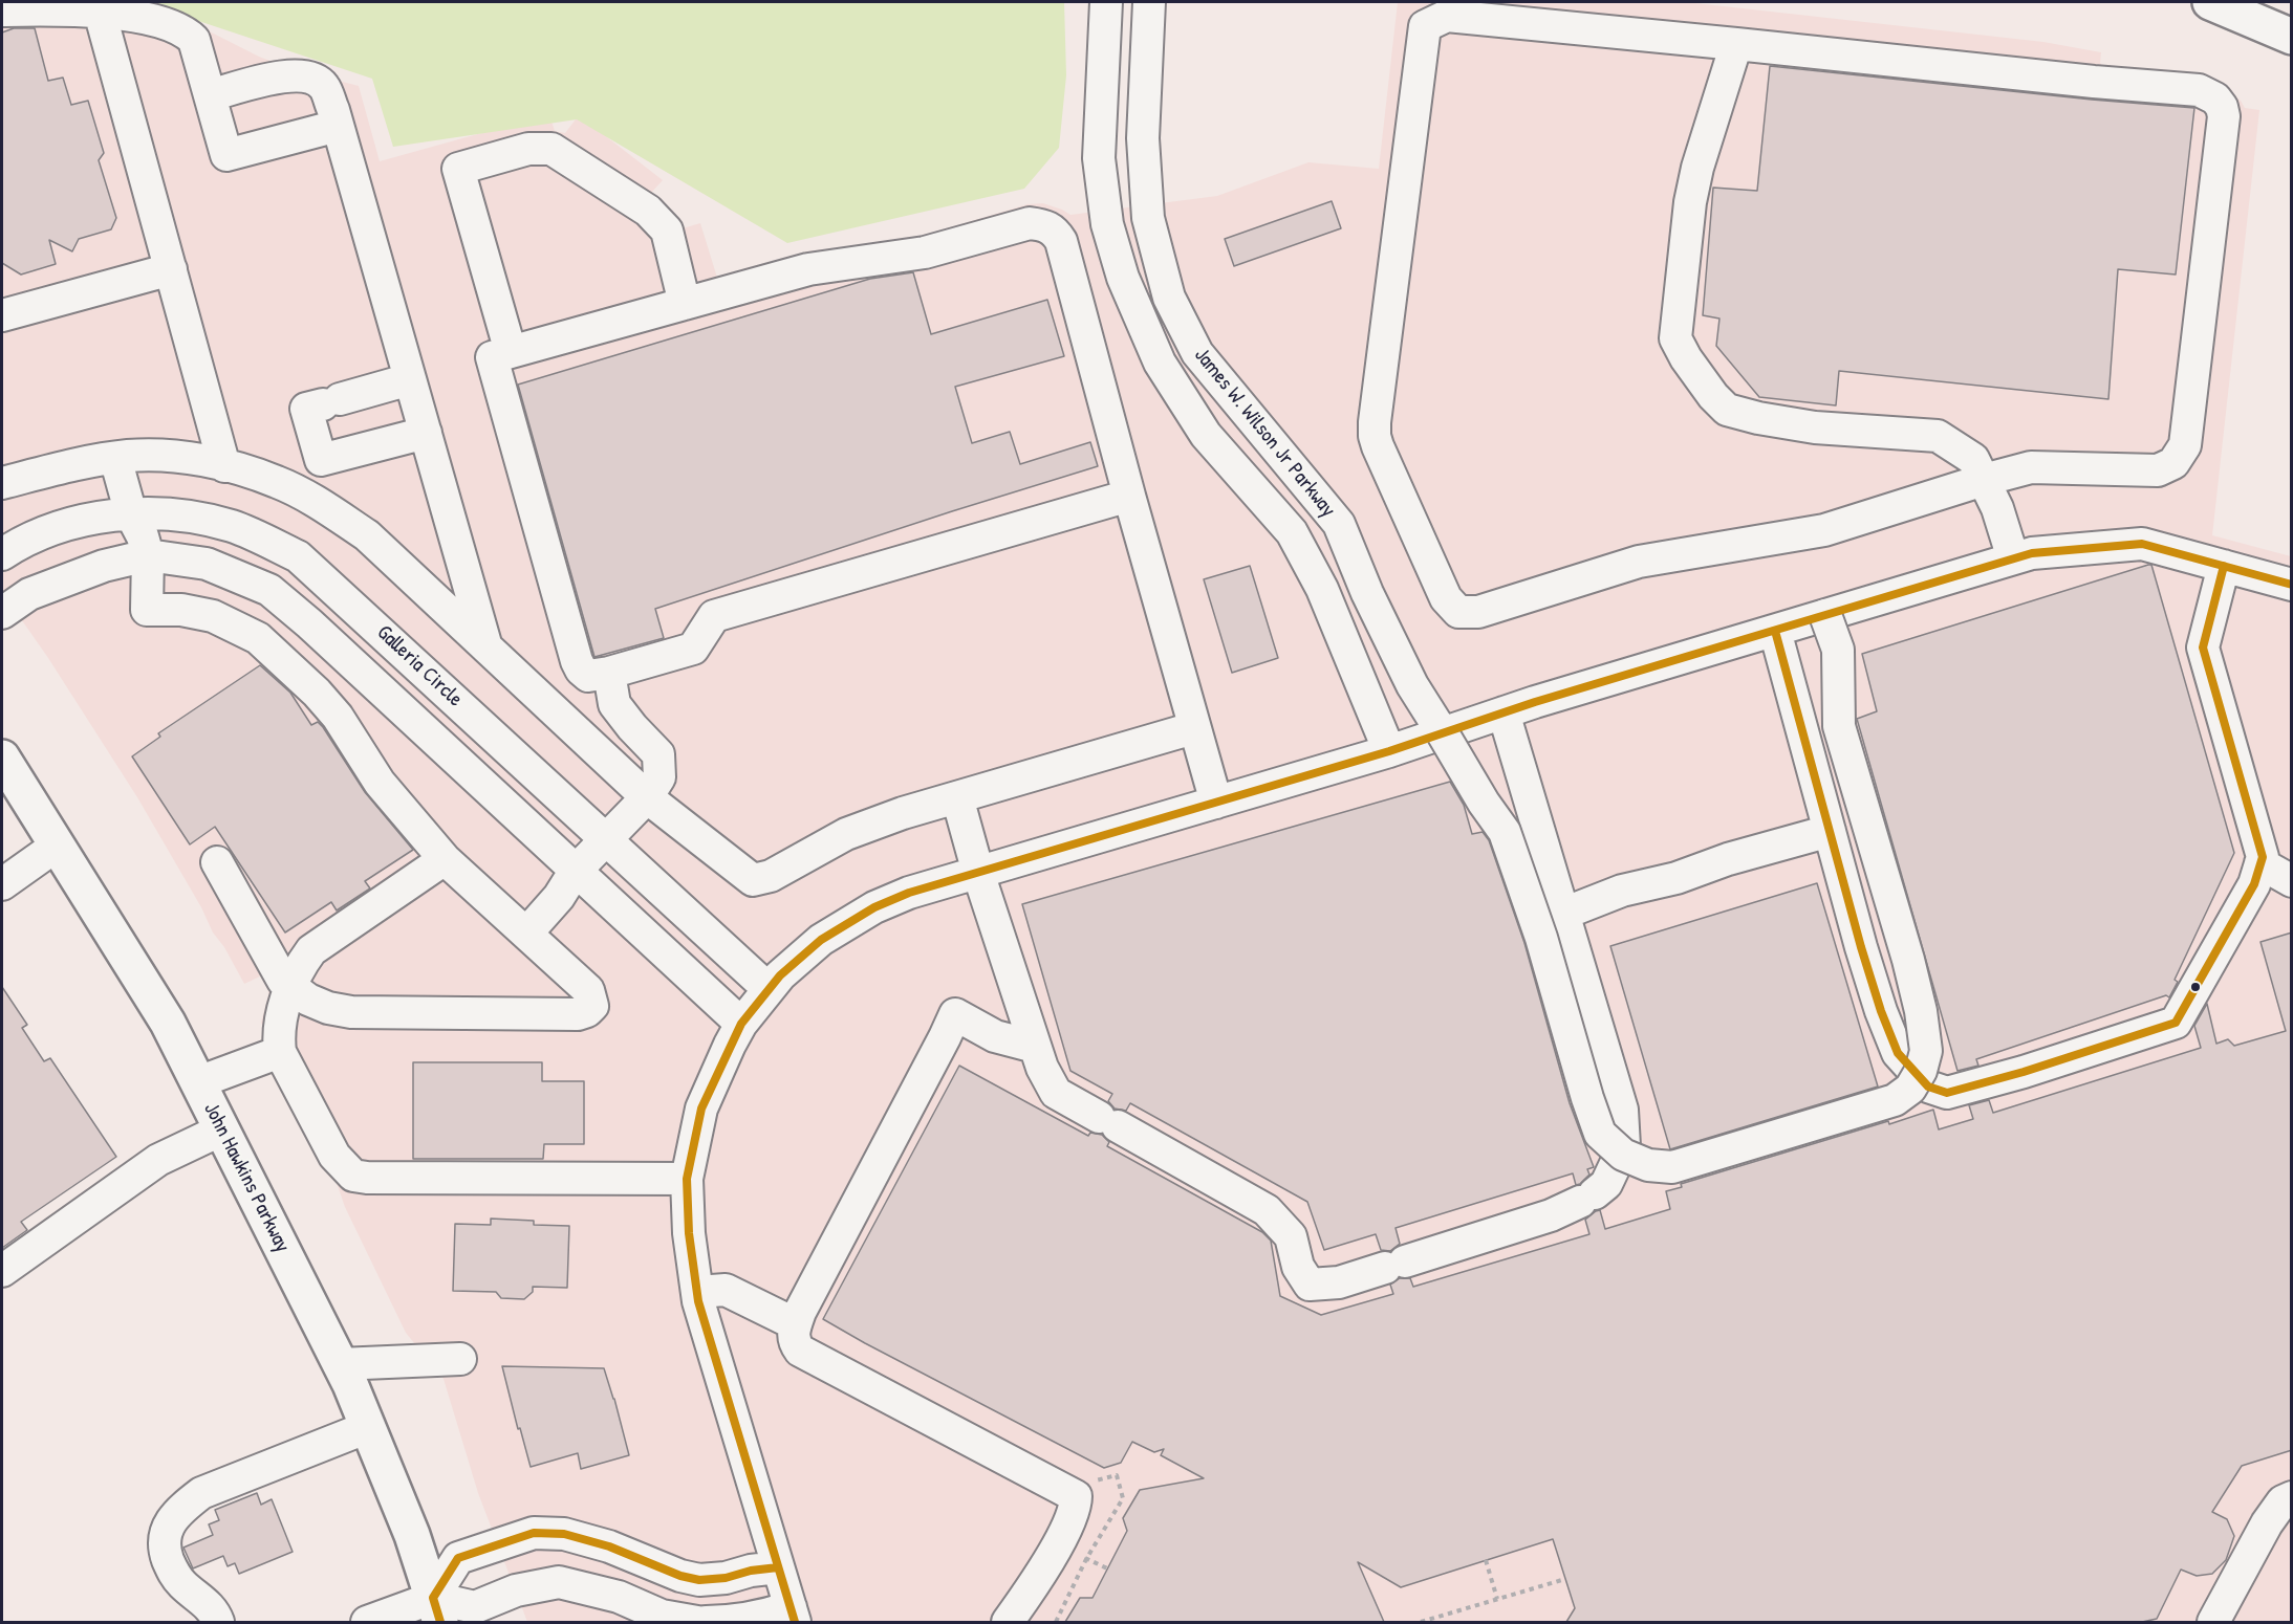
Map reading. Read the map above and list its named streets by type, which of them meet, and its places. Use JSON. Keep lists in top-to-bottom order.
{
  "streets": {
    "main road": ["John Hawkins Parkway"],
    "street": ["James W. Wilson Jr Parkway", "Galleria Circle"]
  }
}
